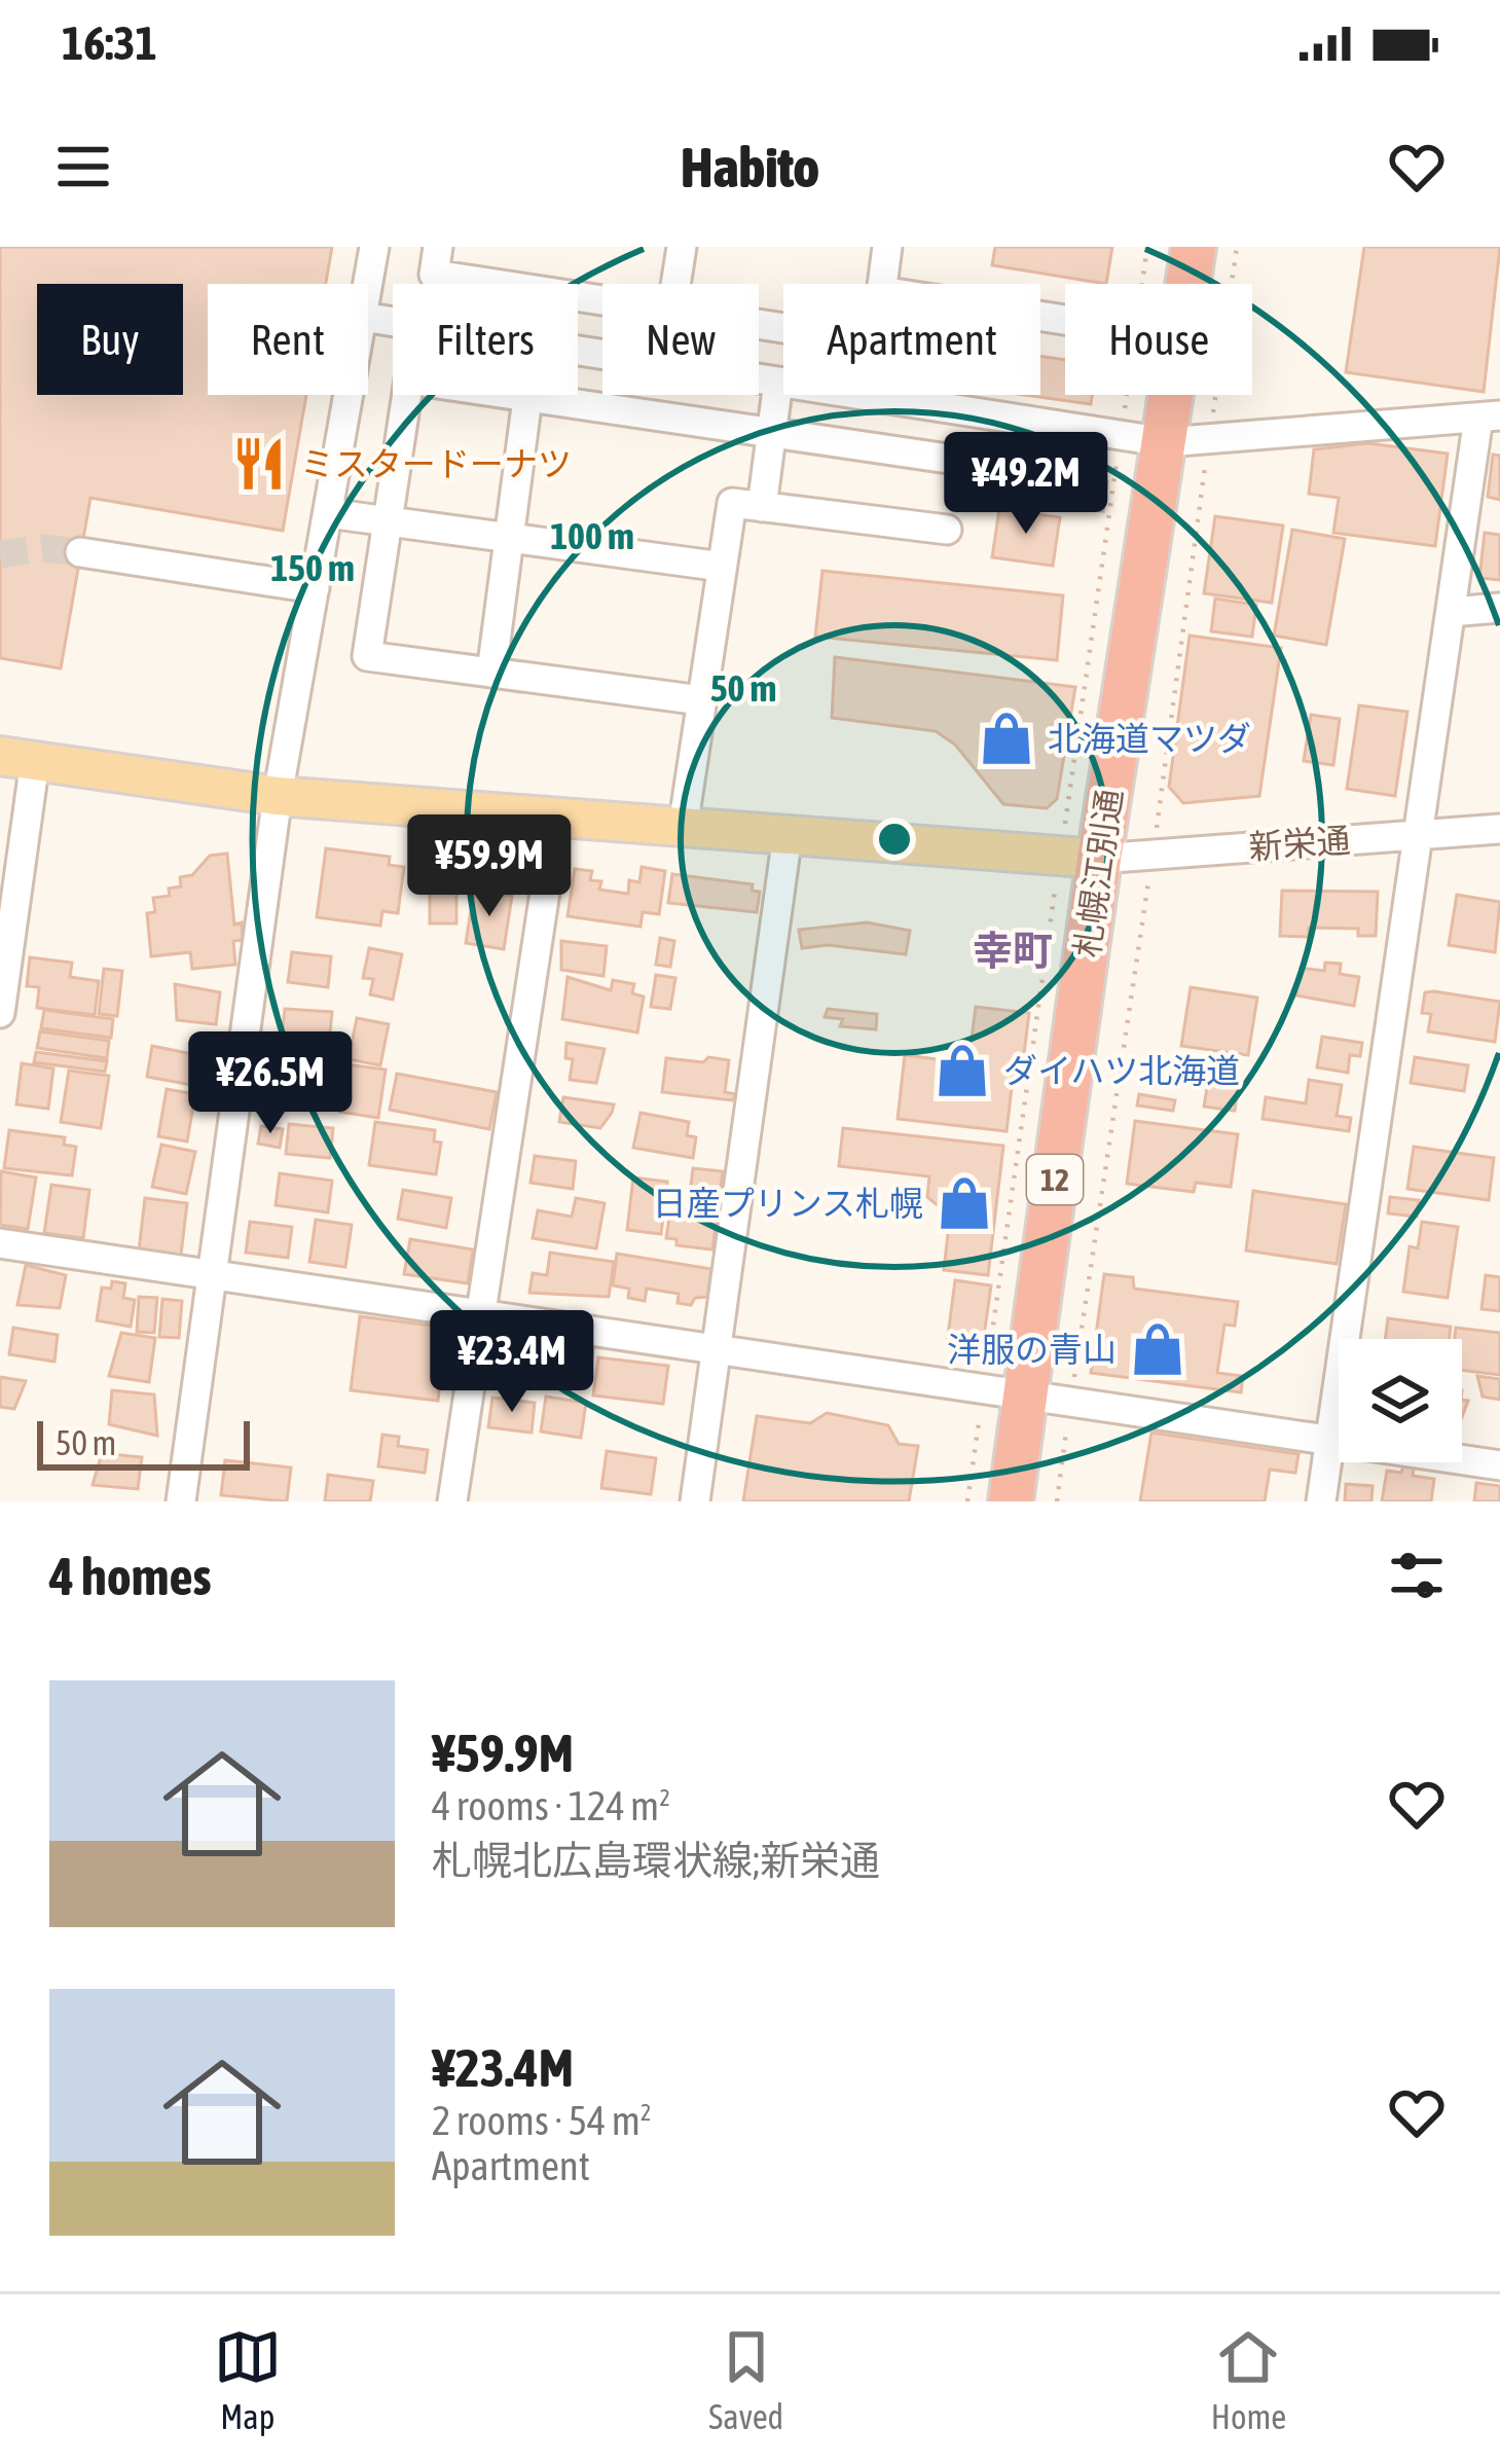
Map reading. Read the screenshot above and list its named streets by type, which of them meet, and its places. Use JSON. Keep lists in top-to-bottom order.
{
  "streets": {
    "highway": ["札幌江別通", "12"],
    "street": ["新栄通"]
  },
  "crossings": [
    ["新栄通", "札幌江別通"]
  ],
  "districts": ["幸町"],
  "places": {
    "restaurant": ["ミスタードーナツ"],
    "shop": [
      "北海道マツダ",
      "ダイハツ北海道",
      "日産プリンス札幌",
      "洋服の青山"
    ]
  },
  "scale_bar": "50 m",
  "page": {
    "status": "16:31",
    "header": "Habito",
    "chip": [
      "Buy",
      "Rent",
      "Filters",
      "New",
      "Apartment",
      "House"
    ],
    "price": [
      "¥49.2M",
      "¥59.9M",
      "¥26.5M",
      "¥23.4M"
    ],
    "scale": "50 m",
    "heading": "4 homes",
    "list": [
      {
        "name": "¥59.9M",
        "note": "4 rooms · 124 m² · 札幌北広島環状線;新栄通"
      },
      {
        "name": "¥23.4M",
        "note": "2 rooms · 54 m² · Apartment"
      }
    ],
    "tabs": ["Map", "Saved", "Home"]
  },
  "rings": ["100 m", "150 m", "50 m"]
}
